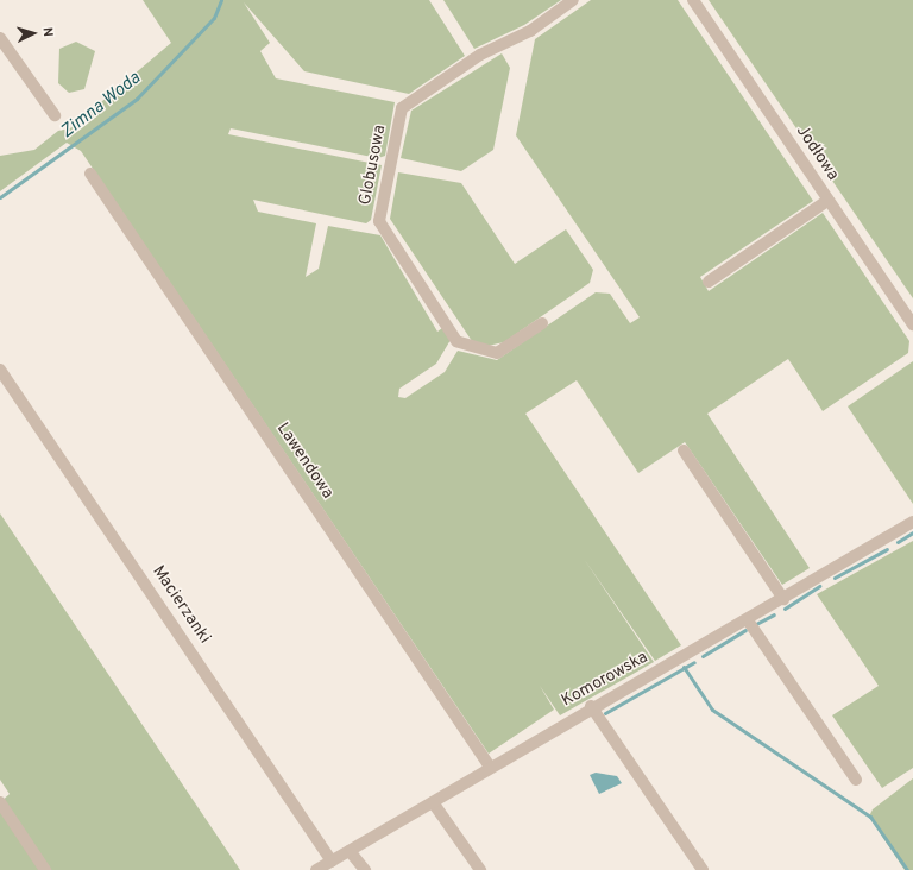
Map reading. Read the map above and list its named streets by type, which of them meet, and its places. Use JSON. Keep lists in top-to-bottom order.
{
  "streets": {
    "street": [
      "Jodłowa",
      "Globusowa",
      "Lawendowa",
      "Macierzanki",
      "Komorowska"
    ]
  },
  "crossings": [
    ["Lawendowa", "Komorowska"],
    ["Macierzanki", "Komorowska"]
  ],
  "water": ["Zimna Woda"],
  "north": "right"
}
